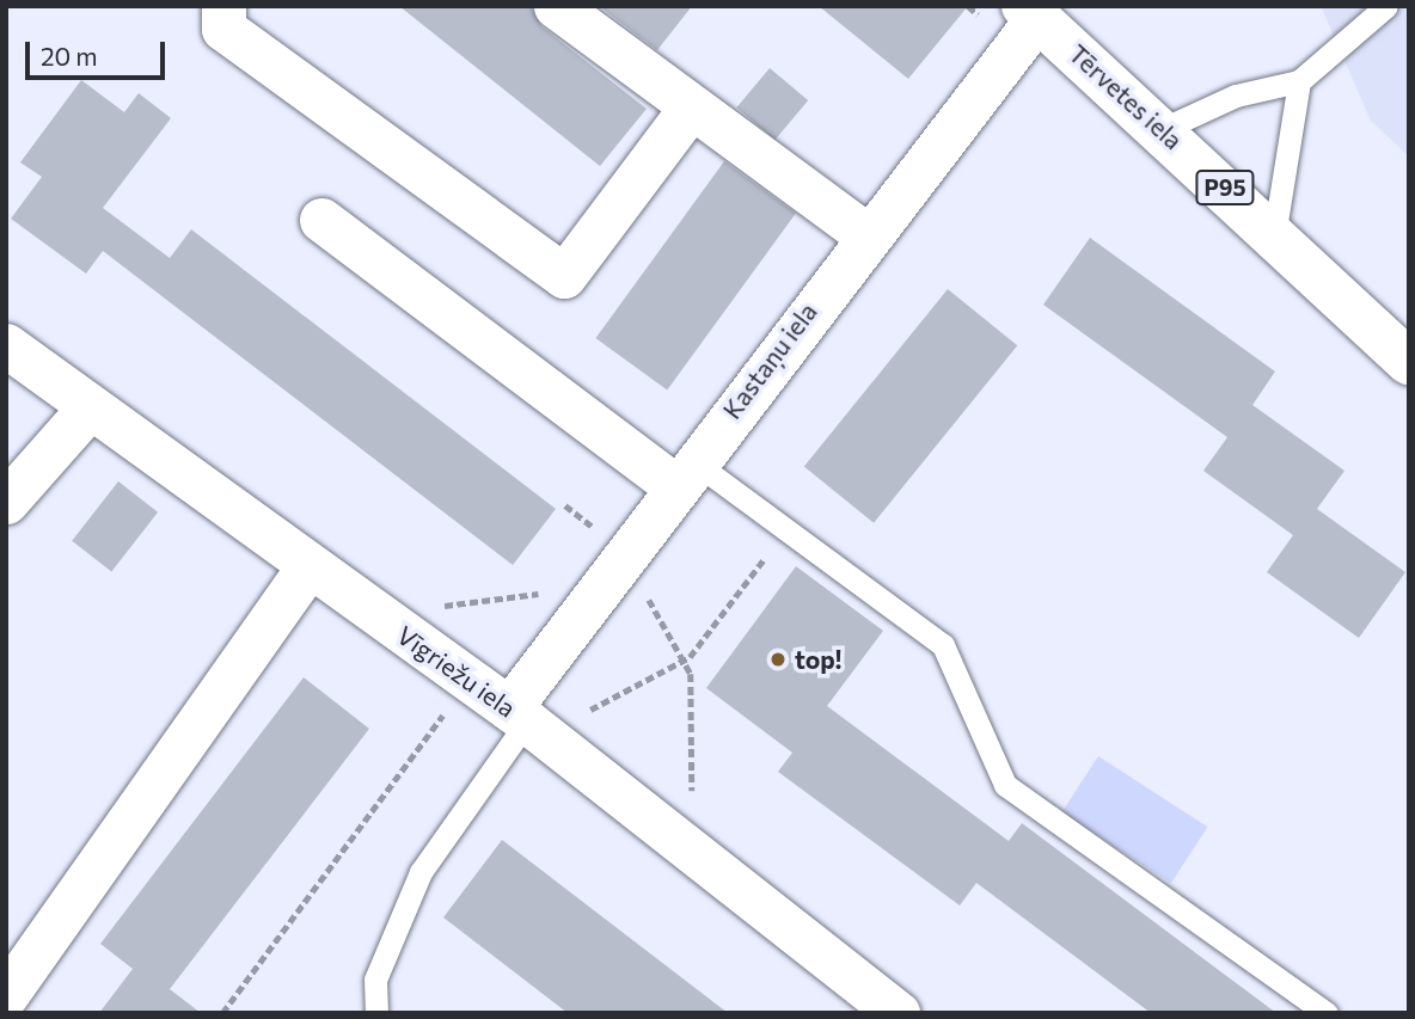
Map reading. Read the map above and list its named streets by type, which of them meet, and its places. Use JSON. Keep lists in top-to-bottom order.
{
  "streets": {
    "main road": ["Tērvetes iela", "P95"],
    "street": ["Kastaņu iela", "Vīgriežu iela"]
  },
  "crossings": [
    ["Tērvetes iela", "Kastaņu iela"],
    ["Kastaņu iela", "Vīgriežu iela"]
  ],
  "places": ["top!"],
  "scale_bar": "20 m"
}
